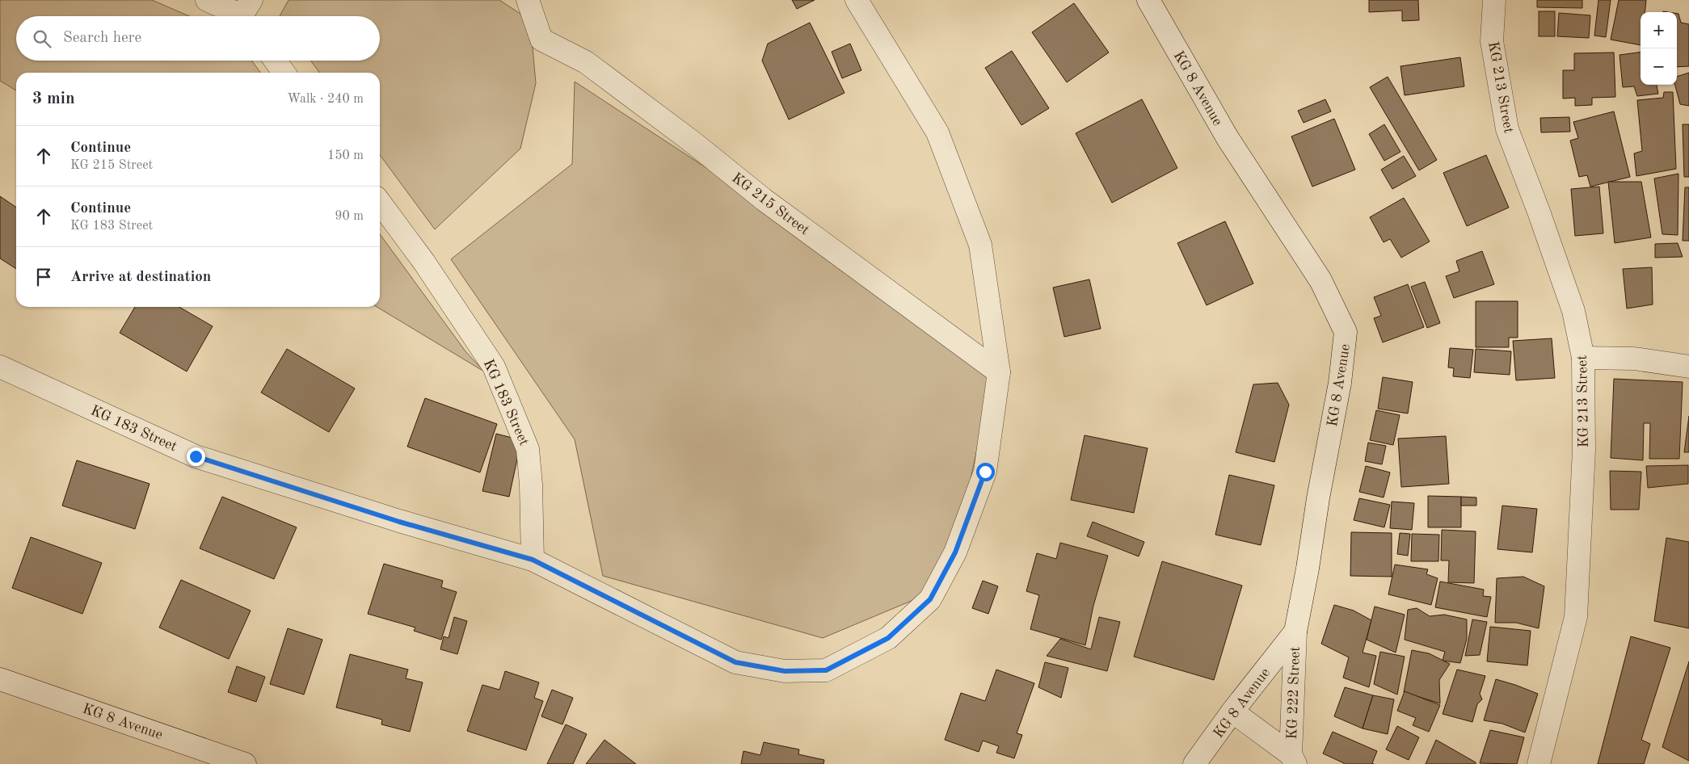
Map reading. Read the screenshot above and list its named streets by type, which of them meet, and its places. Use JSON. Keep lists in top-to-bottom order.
{
  "streets": {
    "street": [
      "KG 213 Street",
      "KG 8 Avenue",
      "KG 215 Street",
      "KG 183 Street",
      "KG 222 Street"
    ]
  },
  "crossings": [
    ["KG 8 Avenue", "KG 222 Street"]
  ],
  "page": {
    "map_buttons": ["+", "−"],
    "search": "Search here",
    "heading": ["3 min", "Walk · 240 m"],
    "list": [
      ["Continue", "KG 215 Street", "150 m"],
      ["Continue", "KG 183 Street", "90 m"],
      "Arrive at destination"
    ]
  }
}
